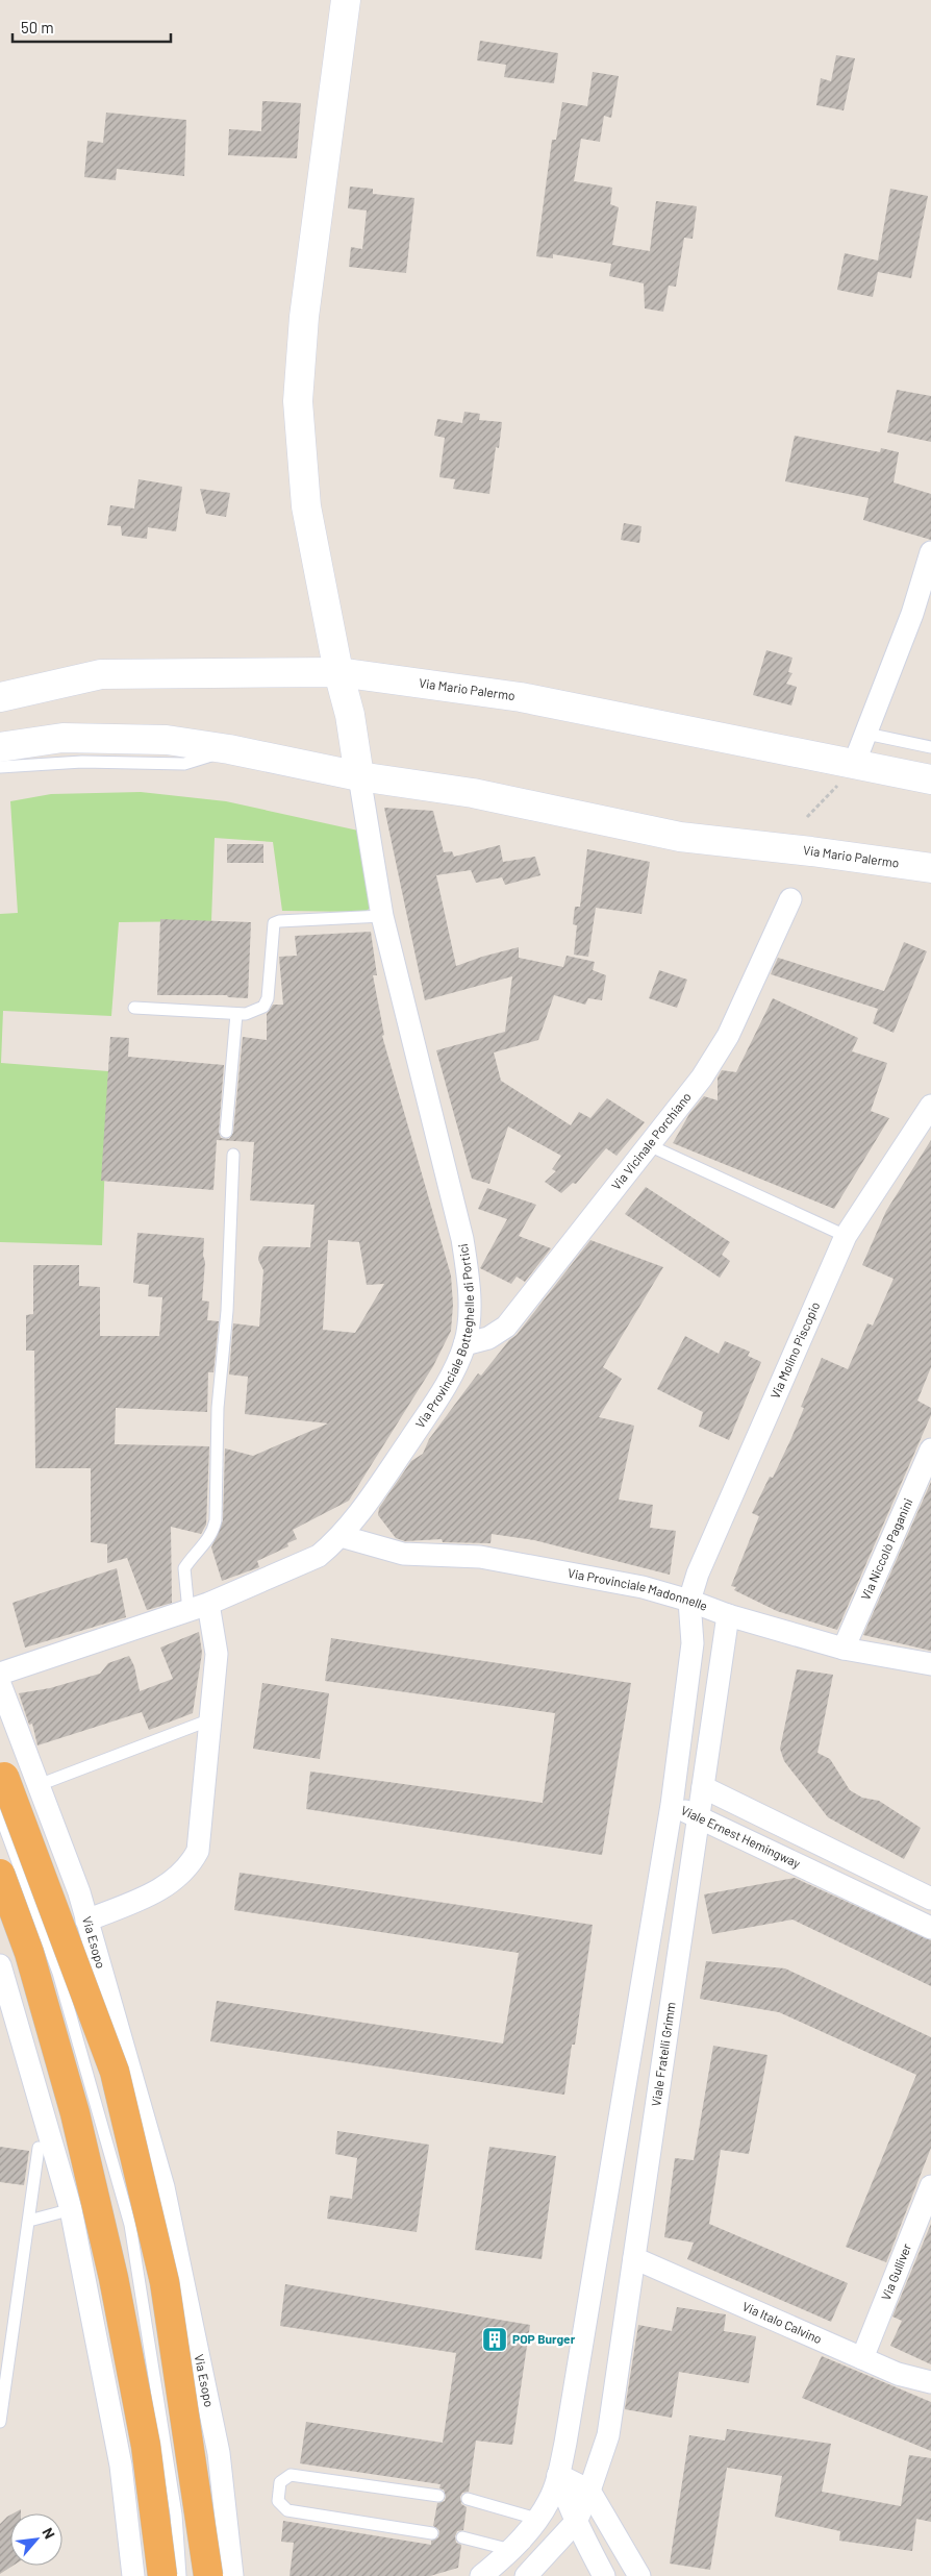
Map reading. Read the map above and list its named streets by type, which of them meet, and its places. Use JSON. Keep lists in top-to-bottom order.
{
  "streets": {
    "street": [
      "Via Mario Palermo",
      "Via Vicinale Porchiano",
      "Via Provinciale Botteghelle di Portici",
      "Via Molino Piscopio",
      "Via Niccolò Paganini",
      "Via Provinciale Madonnelle",
      "Viale Ernest Hemingway",
      "Via Esopo",
      "Viale Fratelli Grimm",
      "Via Gulliver",
      "Via Italo Calvino"
    ]
  },
  "crossings": [
    ["Via Mario Palermo", "Via Provinciale Botteghelle di Portici"],
    ["Via Vicinale Porchiano", "Via Provinciale Botteghelle di Portici"],
    ["Via Provinciale Botteghelle di Portici", "Via Provinciale Madonnelle"],
    ["Via Molino Piscopio", "Via Provinciale Madonnelle"],
    ["Via Niccolò Paganini", "Via Provinciale Madonnelle"],
    ["Via Provinciale Madonnelle", "Viale Fratelli Grimm"],
    ["Viale Ernest Hemingway", "Viale Fratelli Grimm"],
    ["Viale Fratelli Grimm", "Via Italo Calvino"],
    ["Via Gulliver", "Via Italo Calvino"]
  ],
  "places": {
    "building": ["POP Burger"]
  },
  "scale_bar": "50 m",
  "north": "top right"
}
